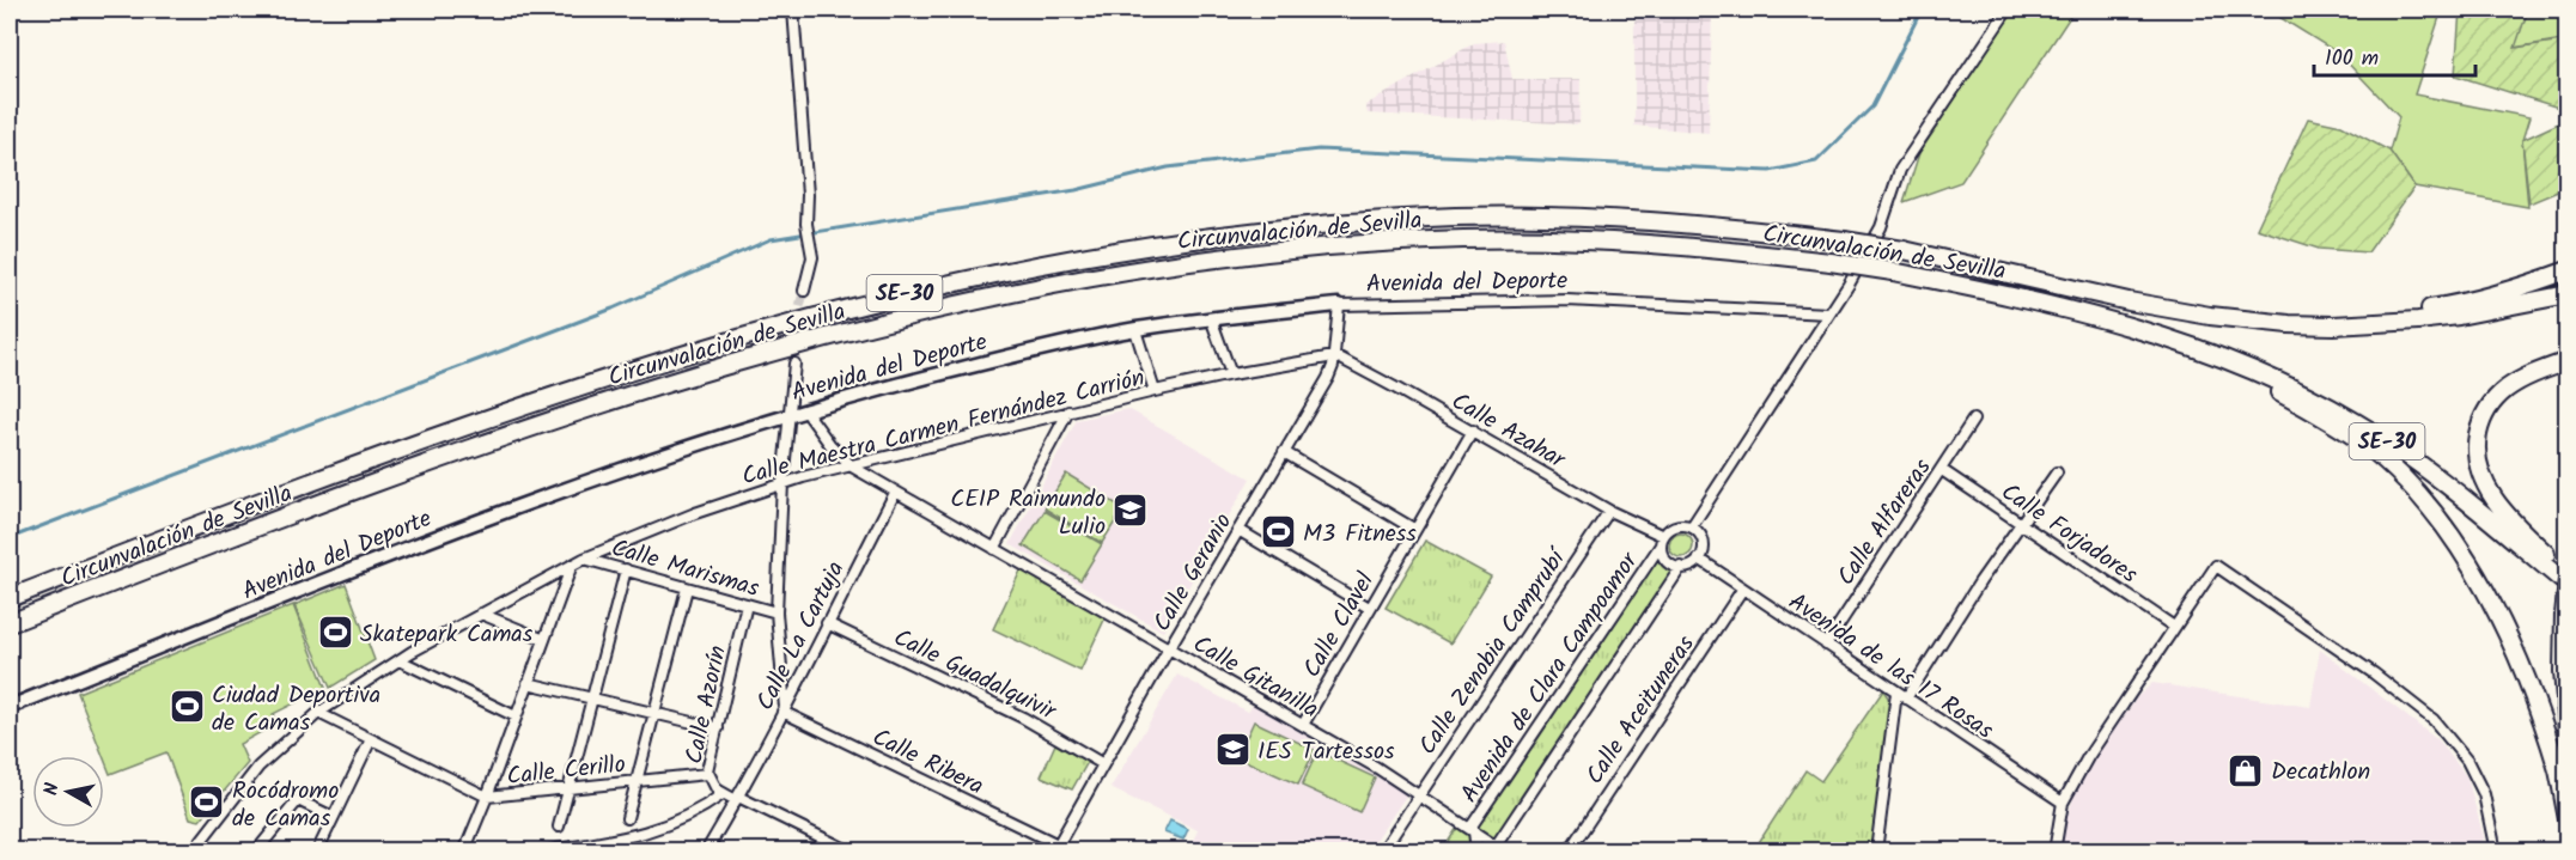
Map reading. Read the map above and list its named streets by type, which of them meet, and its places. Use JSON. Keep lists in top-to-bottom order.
{
  "streets": {
    "highway": ["Circunvalación de Sevilla", "SE-30"],
    "street": [
      "Avenida del Deporte",
      "Calle Maestra Carmen Fernández Carrión",
      "Calle Azahar",
      "Calle Alfareras",
      "Calle Forjadores",
      "Calle Marismas",
      "Calle Geranio",
      "Calle Clavel",
      "Calle La Cartuja",
      "Calle Zenobia Camprubí",
      "Avenida de las 17 Rosas",
      "Calle Guadalquivir",
      "Calle Gitanilla",
      "Avenida de Clara Campoamor",
      "Calle Azorín",
      "Calle Aceituneras",
      "Calle Ribera",
      "Calle Cerillo"
    ]
  },
  "crossings": [
    ["Avenida del Deporte", "Calle Geranio"],
    ["Avenida del Deporte", "Calle Gitanilla"],
    ["Calle Maestra Carmen Fernández Carrión", "Calle Azahar"],
    ["Calle Maestra Carmen Fernández Carrión", "Calle Marismas"],
    ["Calle Maestra Carmen Fernández Carrión", "Calle Geranio"],
    ["Calle Maestra Carmen Fernández Carrión", "Calle Gitanilla"],
    ["Calle Maestra Carmen Fernández Carrión", "Calle Cerillo"],
    ["Calle Azahar", "Calle Geranio"],
    ["Calle Azahar", "Calle Clavel"],
    ["Calle Azahar", "Calle Zenobia Camprubí"],
    ["Calle Azahar", "Avenida de las 17 Rosas"],
    ["Calle Azahar", "Avenida de Clara Campoamor"],
    ["Calle Alfareras", "Calle Forjadores"],
    ["Calle Alfareras", "Avenida de las 17 Rosas"],
    ["Calle Marismas", "Calle Azorín"],
    ["Calle Geranio", "Calle Guadalquivir"],
    ["Calle Geranio", "Calle Gitanilla"],
    ["Calle Geranio", "Calle Ribera"],
    ["Calle Clavel", "Calle Gitanilla"],
    ["Calle La Cartuja", "Calle Guadalquivir"],
    ["Calle La Cartuja", "Calle Gitanilla"],
    ["Calle La Cartuja", "Calle Azorín"],
    ["Calle La Cartuja", "Calle Ribera"],
    ["Calle Zenobia Camprubí", "Calle Gitanilla"],
    ["Avenida de las 17 Rosas", "Avenida de Clara Campoamor"],
    ["Avenida de las 17 Rosas", "Calle Aceituneras"],
    ["Calle Gitanilla", "Avenida de Clara Campoamor"],
    ["Calle Azorín", "Calle Cerillo"]
  ],
  "places": {
    "school or university": ["CEIP Raimundo Lulio", "IES Tartessos"],
    "sports": [
      "M3 Fitness",
      "Skatepark Camas",
      "Ciudad Deportiva de Camas",
      "Rocódromo de Camas"
    ],
    "shop": ["Decathlon"]
  },
  "scale_bar": "100 m",
  "north": "left"
}
